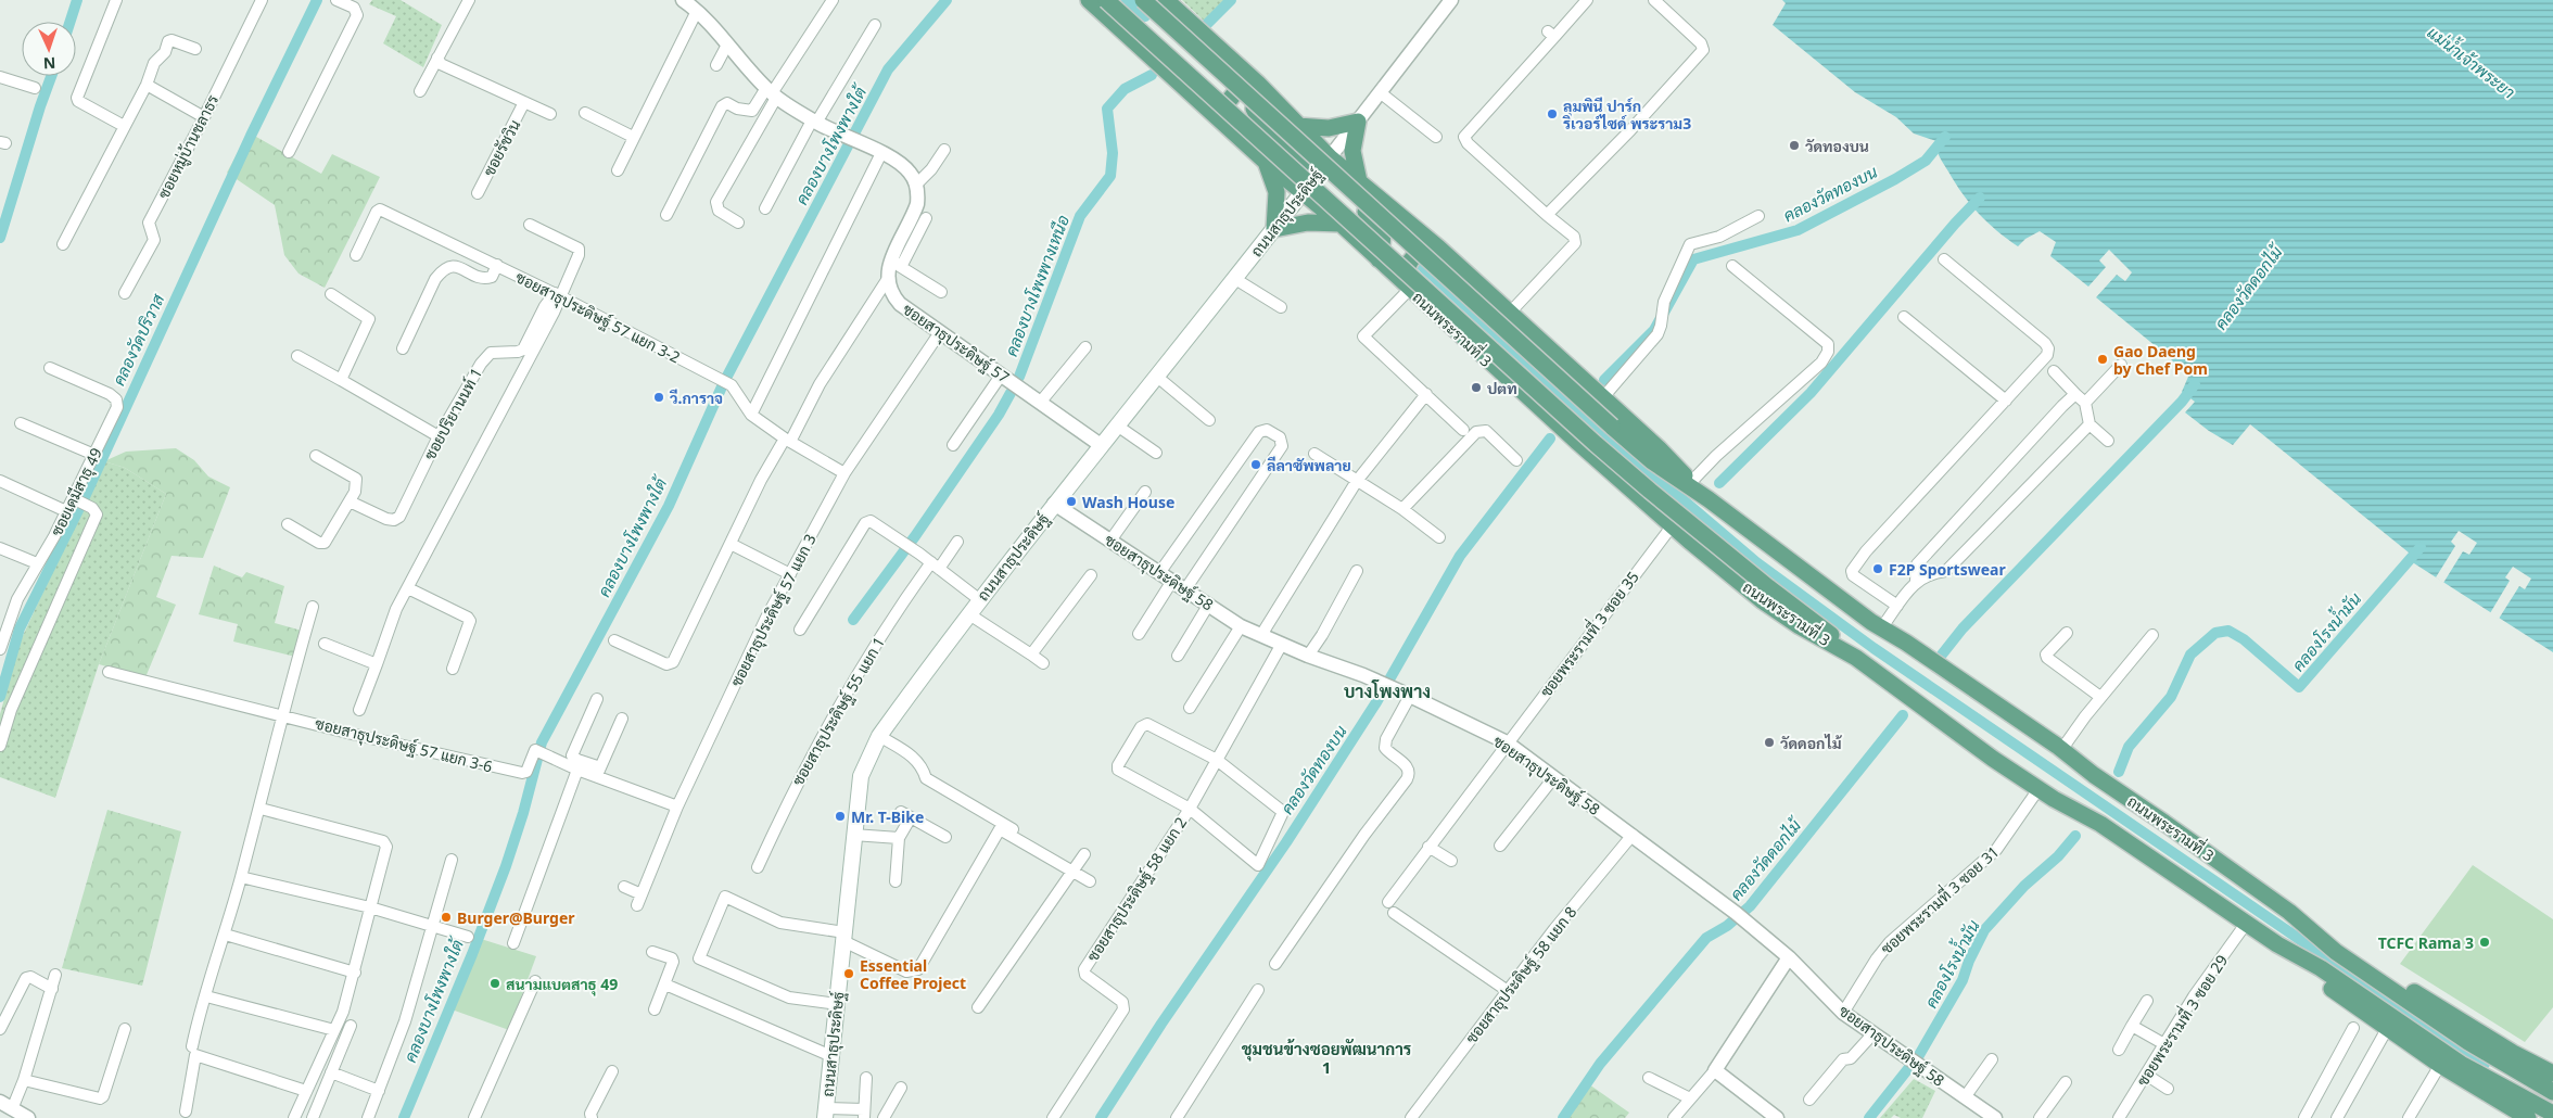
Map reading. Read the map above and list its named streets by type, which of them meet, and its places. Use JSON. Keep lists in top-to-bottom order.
{
  "streets": {
    "main road": ["ถนนสาธุประดิษฐ์", "ถนนพระรามที่ 3"],
    "street": [
      "ซอยหมู่บ้านชลาธร",
      "ซอยรัชวิน",
      "ซอยสาธุประดิษฐ์ 57 แยก 3-2",
      "ซอยสาธุประดิษฐ์ 57",
      "ซอยปริยานนท์ 1",
      "ซอยเดมีสาธุ 49",
      "ซอยสาธุประดิษฐ์ 58",
      "ซอยสาธุประดิษฐ์ 57 แยก 3",
      "ซอยพระรามที่ 3 ซอย 35",
      "ซอยสาธุประดิษฐ์ 55 แยก 1",
      "ซอยสาธุประดิษฐ์ 57 แยก 3-6",
      "ซอยสาธุประดิษฐ์ 58 แยก 2",
      "ซอยพระรามที่ 3 ซอย 31",
      "ซอยสาธุประดิษฐ์ 58 แยก 8",
      "ซอยพระรามที่ 3 ซอย 29"
    ]
  },
  "crossings": [
    ["ถนนสาธุประดิษฐ์", "ถนนพระรามที่ 3"],
    ["ถนนสาธุประดิษฐ์", "ซอยสาธุประดิษฐ์ 57"],
    ["ถนนสาธุประดิษฐ์", "ซอยสาธุประดิษฐ์ 58"],
    ["ซอยสาธุประดิษฐ์ 57 แยก 3-2", "ซอยปริยานนท์ 1"],
    ["ซอยสาธุประดิษฐ์ 57 แยก 3-2", "ซอยสาธุประดิษฐ์ 57 แยก 3"],
    ["ถนนพระรามที่ 3", "ซอยพระรามที่ 3 ซอย 35"],
    ["ถนนพระรามที่ 3", "ซอยพระรามที่ 3 ซอย 31"],
    ["ถนนพระรามที่ 3", "ซอยพระรามที่ 3 ซอย 29"],
    ["ซอยสาธุประดิษฐ์ 57", "ซอยสาธุประดิษฐ์ 57 แยก 3"],
    ["ซอยสาธุประดิษฐ์ 58", "ซอยพระรามที่ 3 ซอย 35"],
    ["ซอยสาธุประดิษฐ์ 58", "ซอยสาธุประดิษฐ์ 58 แยก 2"],
    ["ซอยสาธุประดิษฐ์ 58", "ซอยพระรามที่ 3 ซอย 31"],
    ["ซอยสาธุประดิษฐ์ 58", "ซอยสาธุประดิษฐ์ 58 แยก 8"],
    ["ซอยสาธุประดิษฐ์ 57 แยก 3", "ซอยสาธุประดิษฐ์ 57 แยก 3-6"]
  ],
  "districts": ["บางโพงพาง", "ชุมชนข้างซอยพัฒนาการ 1"],
  "water": [
    "แม่น้ำเจ้าพระยา",
    "คลองบางโพงพางใต้",
    "คลองวัดทองบน",
    "คลองบางโพงพางเหนือ",
    "คลองวัดดอกไม้",
    "คลองวัดปริวาส",
    "คลองโรงน้ำมัน"
  ],
  "places": [
    "ลุมพินี ปาร์ก ริเวอร์ไซด์ พระราม3",
    "วัดทองบน",
    "Gao Daeng by Chef Pom",
    "ปตท",
    "วี.การาจ",
    "ลีลาซัพพลาย",
    "Wash House",
    "F2P Sportswear",
    "วัดดอกไม้",
    "Mr. T-Bike",
    "Burger@Burger",
    "TCFC Rama 3",
    "Essential Coffee Project",
    "สนามแบตสาธุ 49"
  ],
  "north": "bottom"
}
